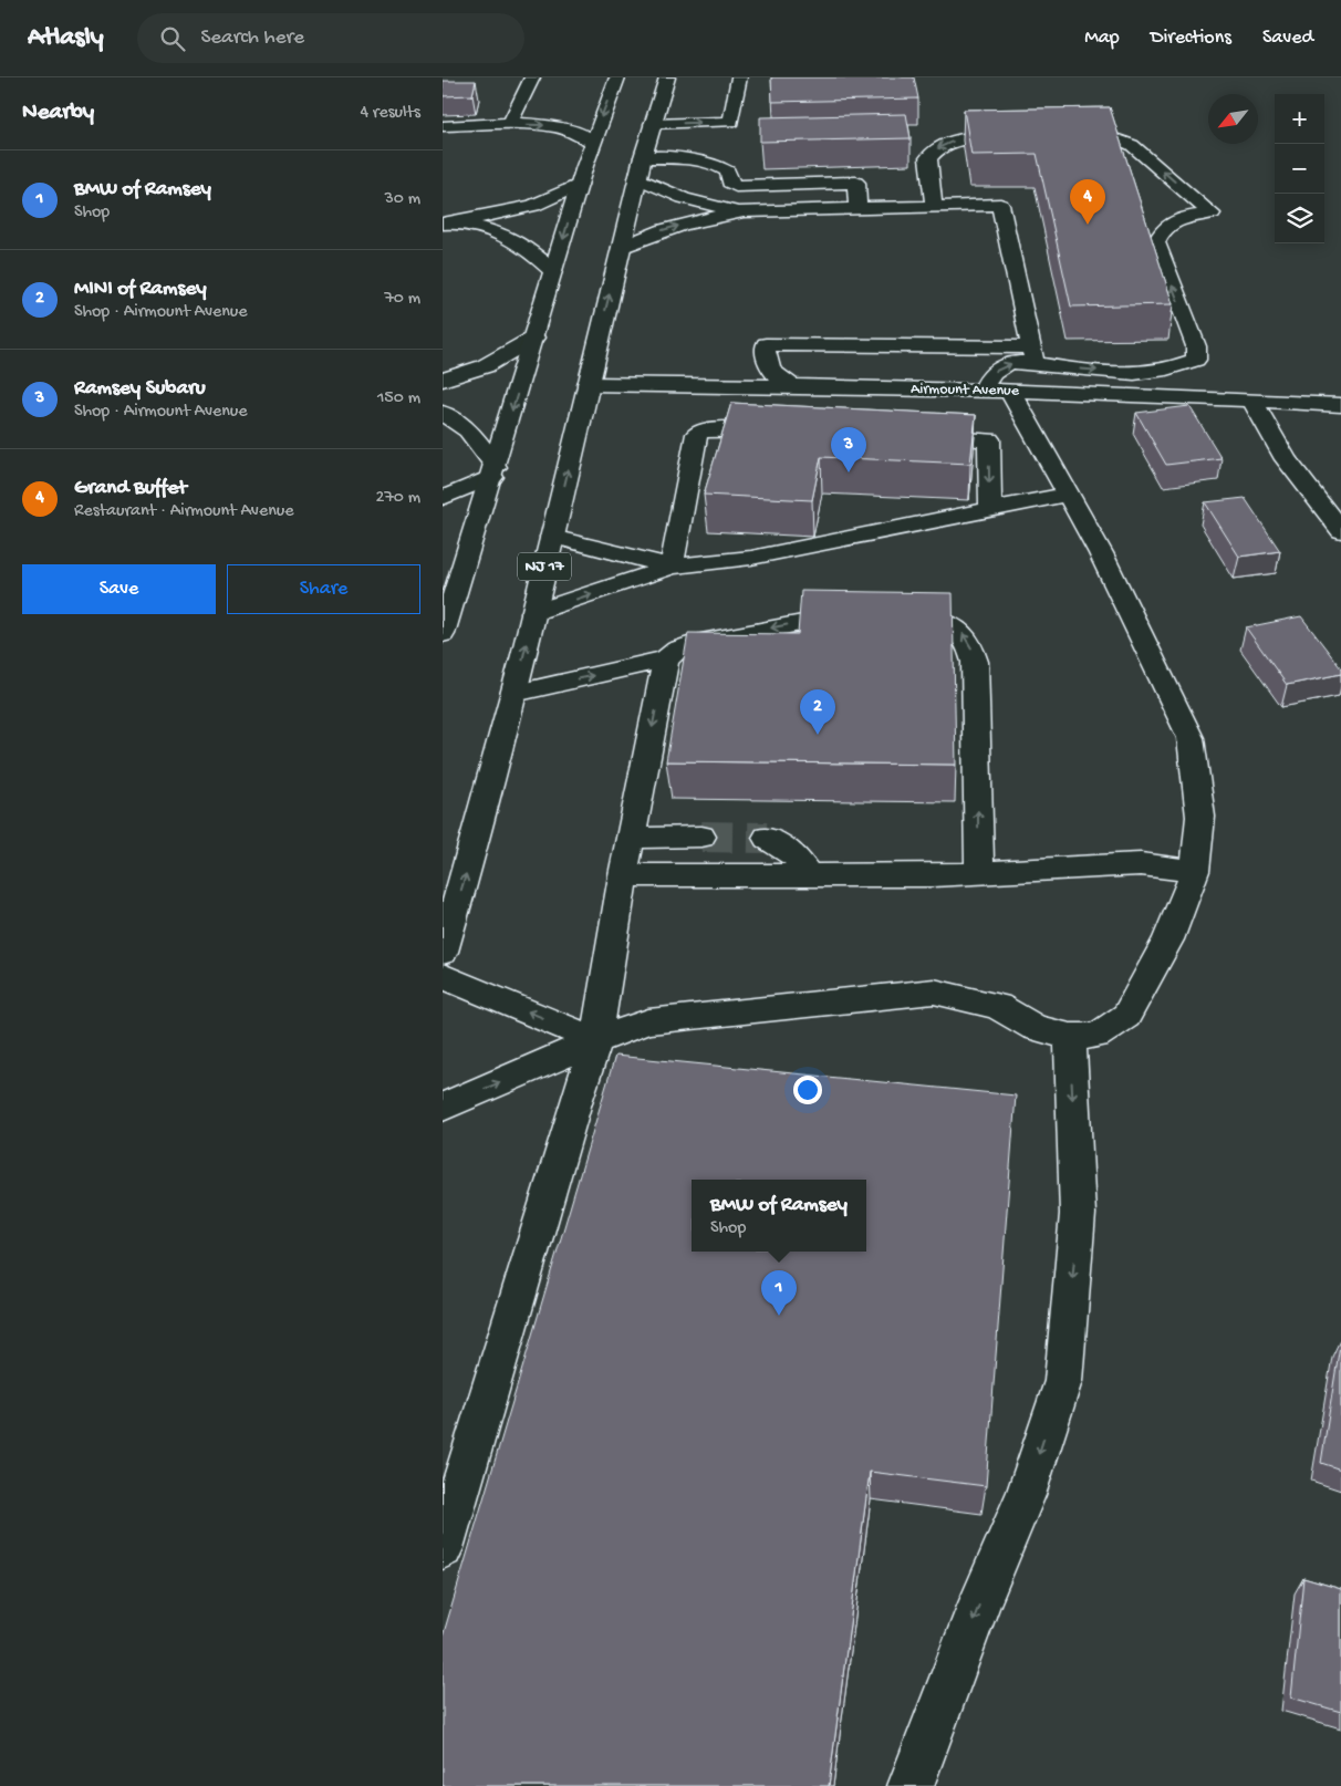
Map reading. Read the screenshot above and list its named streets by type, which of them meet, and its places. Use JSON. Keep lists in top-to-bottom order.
{
  "streets": {
    "main road": ["Airmount Avenue", "NJ 17"]
  },
  "crossings": [
    ["Airmount Avenue", "NJ 17"]
  ],
  "north": "bottom left",
  "page": {
    "header": "Atlasly",
    "search": "Search here",
    "nav": ["Map", "Directions", "Saved"],
    "heading": ["Nearby", "4 results"],
    "map_buttons": ["+", "−"],
    "list": [
      {
        "mark": "1",
        "name": "BMW of Ramsey",
        "note": "Shop",
        "value": "30 m"
      },
      {
        "mark": "2",
        "name": "MINI of Ramsey",
        "note": "Shop · Airmount Avenue",
        "value": "70 m"
      },
      {
        "mark": "3",
        "name": "Ramsey Subaru",
        "note": "Shop · Airmount Avenue",
        "value": "150 m"
      },
      {
        "mark": "4",
        "name": "Grand Buffet",
        "note": "Restaurant · Airmount Avenue",
        "value": "270 m"
      }
    ],
    "pins": [
      "4",
      "3",
      "2",
      "1"
    ],
    "buttons": ["Save", "Share"],
    "popup": ["BMW of Ramsey", "Shop"]
  }
}
